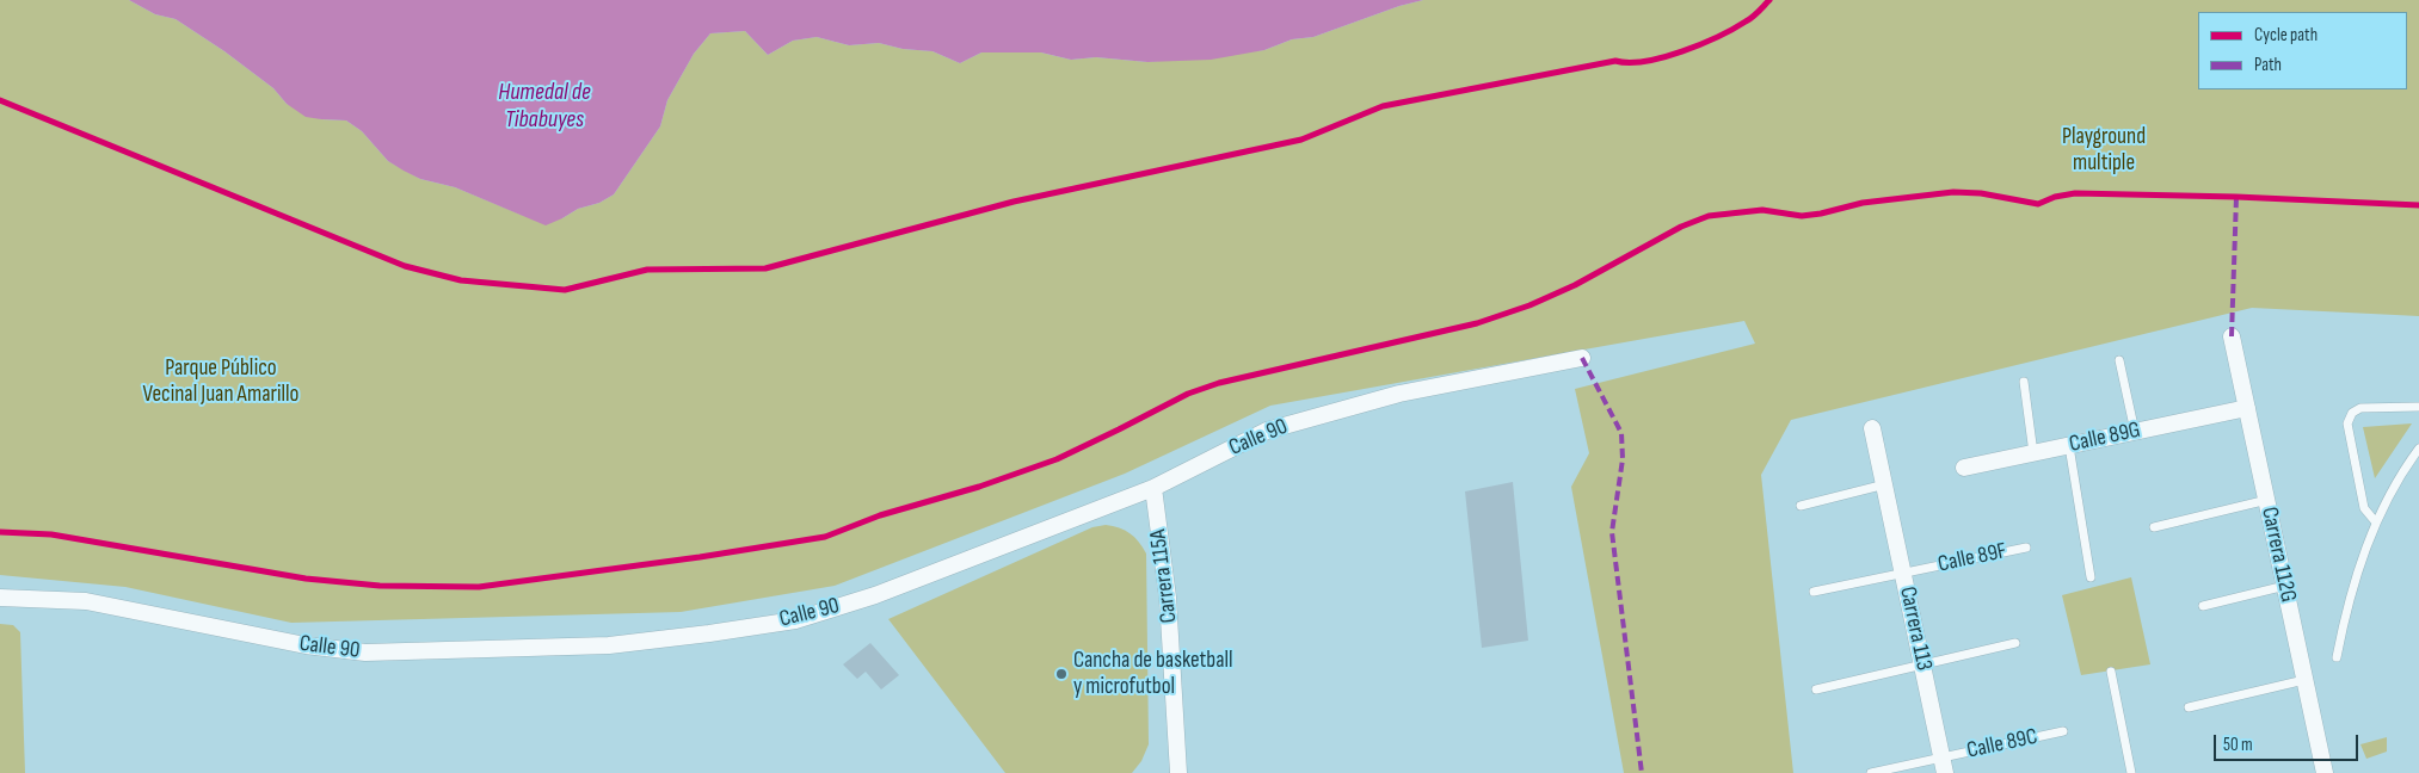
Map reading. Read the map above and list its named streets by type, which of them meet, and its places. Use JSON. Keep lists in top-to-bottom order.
{
  "streets": {
    "street": [
      "Calle 90",
      "Calle 89G",
      "Carrera 112G",
      "Carrera 115A",
      "Carrera 113"
    ],
    "lane": ["Calle 89F", "Calle 89C"]
  },
  "crossings": [
    ["Calle 90", "Carrera 115A"],
    ["Calle 89G", "Carrera 112G"],
    ["Calle 89F", "Carrera 113"],
    ["Carrera 113", "Calle 89C"]
  ],
  "water": ["Humedal de Tibabuyes"],
  "parks": ["Playground multiple", "Parque Público Vecinal Juan Amarillo"],
  "places": ["Cancha de basketball y microfutbol"],
  "legend": ["Cycle path", "Path"],
  "scale_bar": "50 m"
}
